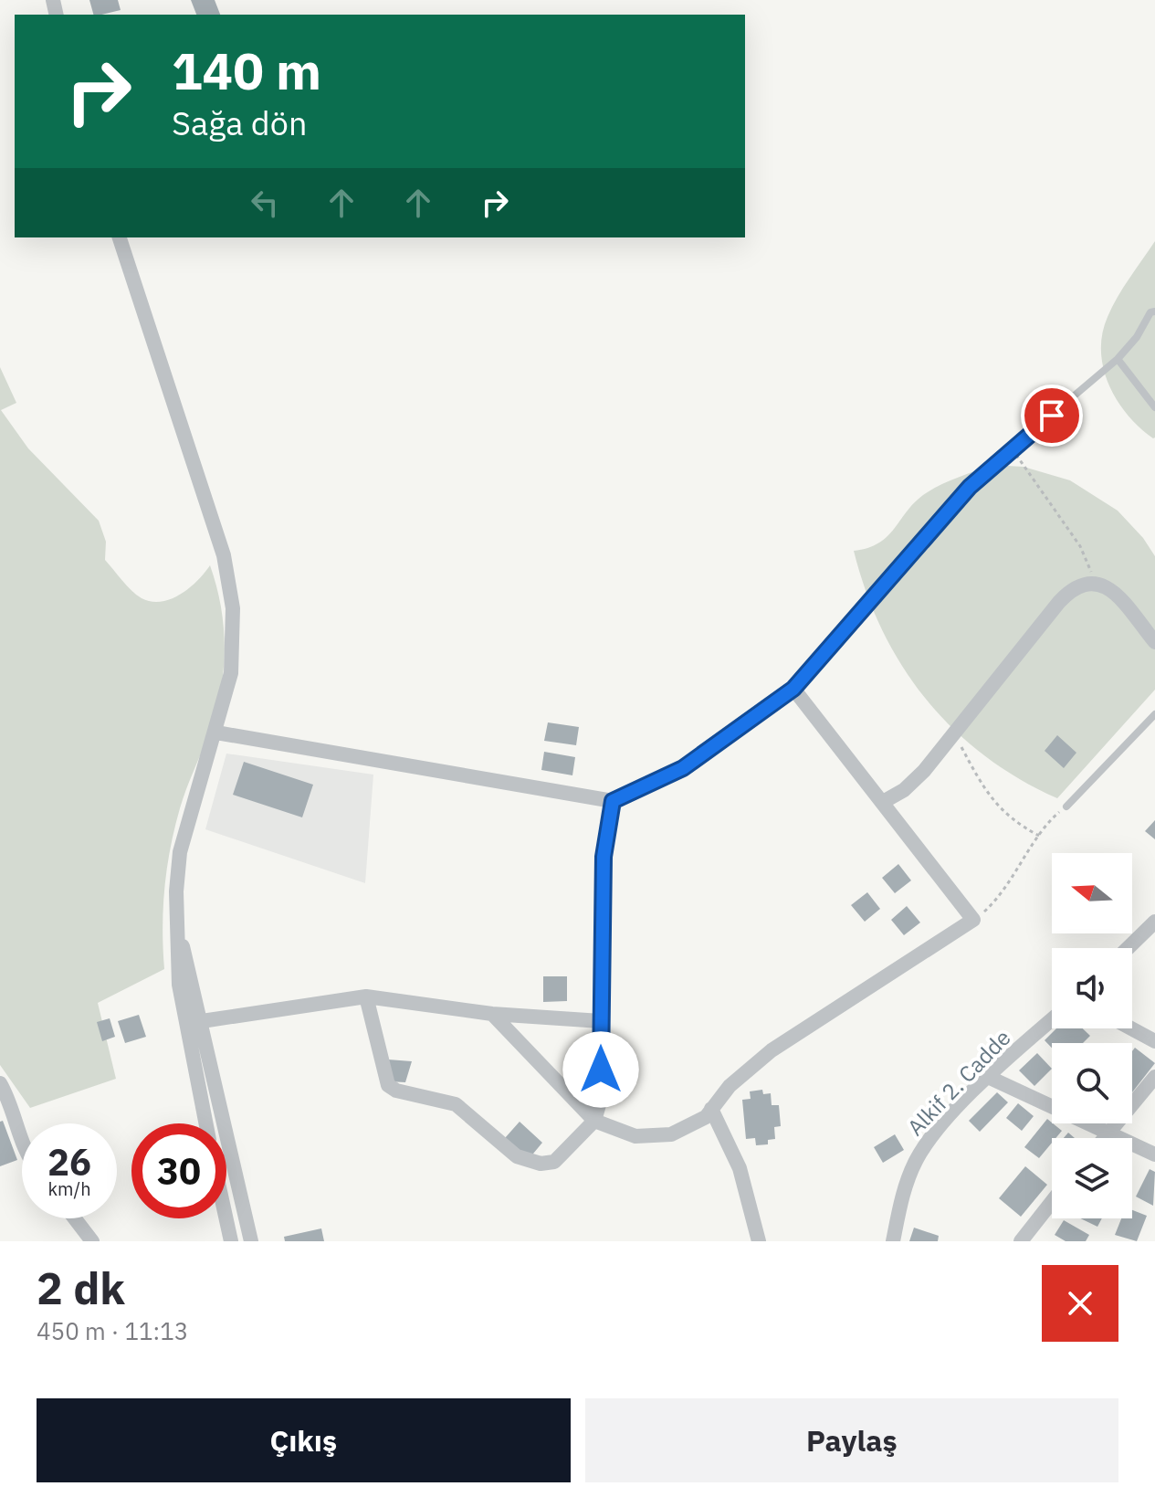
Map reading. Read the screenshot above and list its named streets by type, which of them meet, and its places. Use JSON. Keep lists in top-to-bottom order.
{
  "streets": {
    "street": ["Alkif 2. Cadde"]
  },
  "north": "left",
  "page": {
    "turn": ["140 m", "Sağa dön"],
    "speed": "26 km/h",
    "limit": "30",
    "heading": ["2 dk", "450 m · 11:13"],
    "buttons": ["Çıkış", "Paylaş"]
  }
}
